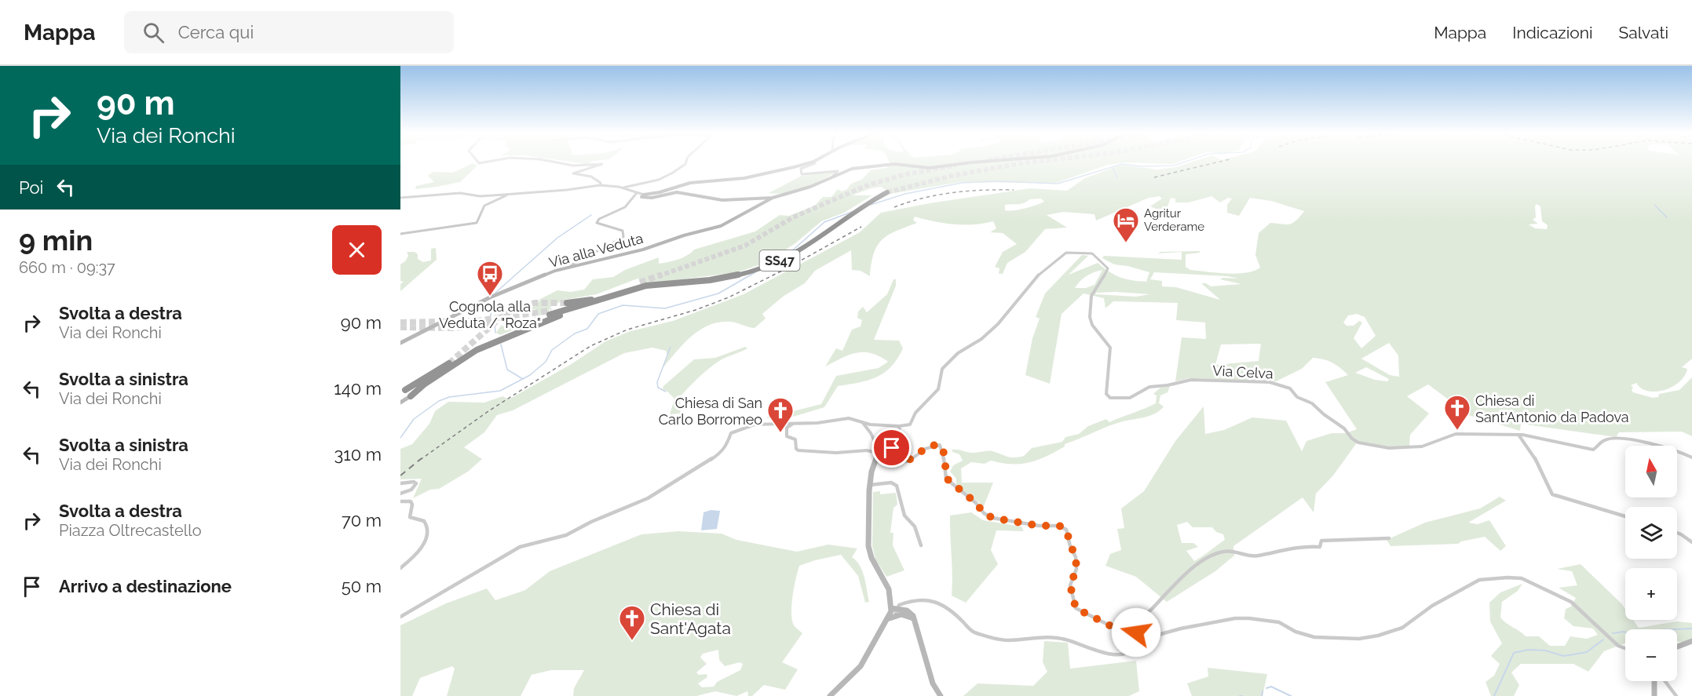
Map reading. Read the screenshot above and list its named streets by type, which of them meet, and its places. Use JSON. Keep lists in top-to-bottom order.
{
  "streets": {
    "highway": ["SS47"],
    "street": ["Via alla Veduta", "Via Celva"]
  },
  "places": {
    "hotel": ["Agritur Verderame"],
    "bus stop": ["Cognola alla Veduta / \"Roza\""],
    "church": ["Chiesa di Sant'Antonio da Padova", "Chiesa di San Carlo Borromeo", "Chiesa di Sant'Agata"]
  },
  "north": "top",
  "page": {
    "header": "Mappa",
    "search": "Cerca qui",
    "nav": ["Mappa", "Indicazioni", "Salvati"],
    "turn": ["90 m", "Via dei Ronchi"],
    "then": "Poi",
    "heading": ["9 min", "660 m · 09:37"],
    "list": [
      {
        "name": "Svolta a destra",
        "note": "Via dei Ronchi",
        "value": "90 m"
      },
      {
        "name": "Svolta a sinistra",
        "note": "Via dei Ronchi",
        "value": "140 m"
      },
      {
        "name": "Svolta a sinistra",
        "note": "Via dei Ronchi",
        "value": "310 m"
      },
      {
        "name": "Svolta a destra",
        "note": "Piazza Oltrecastello",
        "value": "70 m"
      },
      {
        "name": "Arrivo a destinazione",
        "value": "50 m"
      }
    ],
    "map_buttons": ["+", "−"]
  }
}
